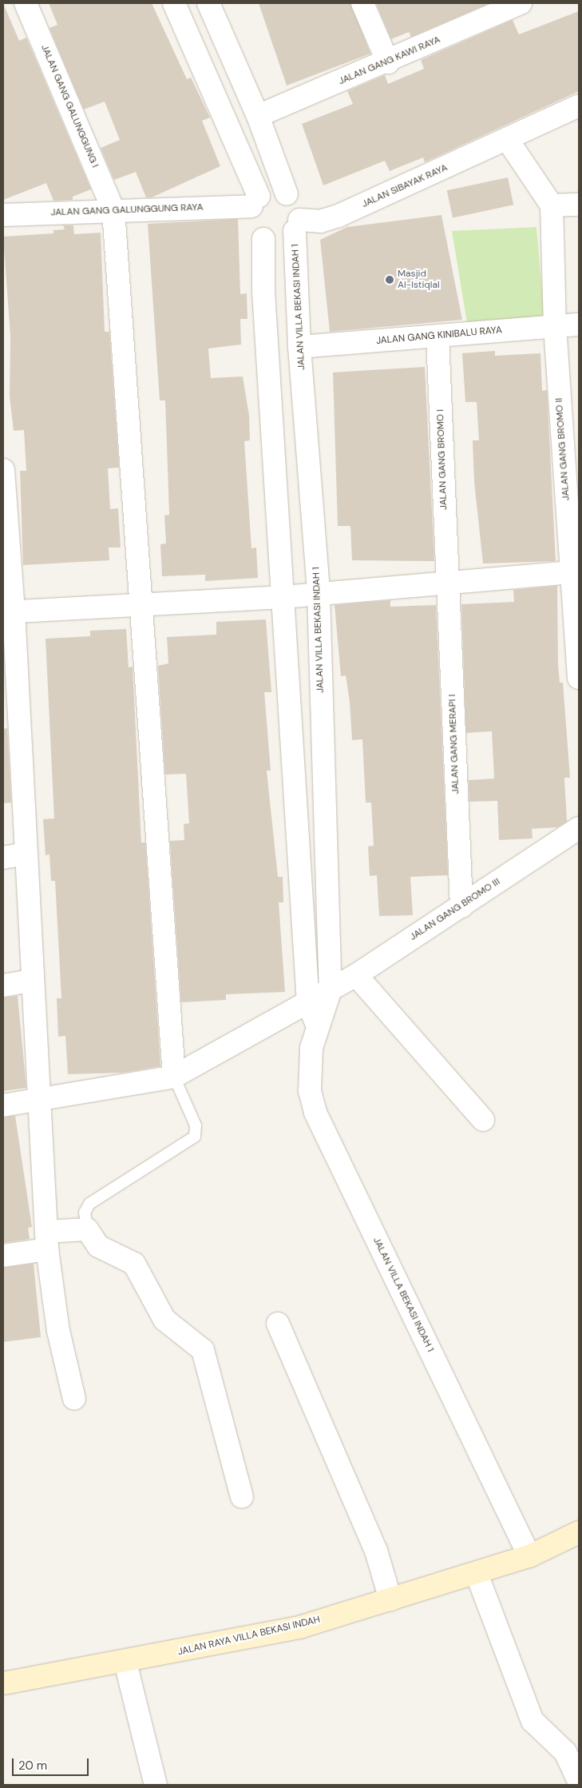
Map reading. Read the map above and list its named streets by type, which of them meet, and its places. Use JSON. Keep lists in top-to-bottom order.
{
  "streets": {
    "main road": ["JALAN RAYA VILLA BEKASI INDAH"],
    "street": [
      "JALAN GANG KAWI RAYA",
      "JALAN GANG GALUNGGUNG I",
      "JALAN SIBAYAK RAYA",
      "JALAN GANG GALUNGGUNG RAYA",
      "JALAN VILLA BEKASI INDAH 1",
      "JALAN GANG KINIBALU RAYA",
      "JALAN GANG BROMO II",
      "JALAN GANG BROMO I",
      "JALAN GANG MERAPI I",
      "JALAN GANG BROMO III"
    ]
  },
  "crossings": [
    ["JALAN GANG GALUNGGUNG I", "JALAN GANG GALUNGGUNG RAYA"],
    ["JALAN GANG GALUNGGUNG I", "JALAN GANG BROMO III"],
    ["JALAN SIBAYAK RAYA", "JALAN GANG GALUNGGUNG RAYA"],
    ["JALAN SIBAYAK RAYA", "JALAN VILLA BEKASI INDAH 1"],
    ["JALAN GANG GALUNGGUNG RAYA", "JALAN VILLA BEKASI INDAH 1"],
    ["JALAN VILLA BEKASI INDAH 1", "JALAN GANG KINIBALU RAYA"],
    ["JALAN VILLA BEKASI INDAH 1", "JALAN GANG BROMO III"],
    ["JALAN VILLA BEKASI INDAH 1", "JALAN RAYA VILLA BEKASI INDAH"],
    ["JALAN GANG KINIBALU RAYA", "JALAN GANG BROMO II"],
    ["JALAN GANG KINIBALU RAYA", "JALAN GANG BROMO I"],
    ["JALAN GANG BROMO I", "JALAN GANG MERAPI I"],
    ["JALAN GANG MERAPI I", "JALAN GANG BROMO III"]
  ],
  "places": ["Masjid Al-Istiqlal"],
  "scale_bar": "20 m"
}
